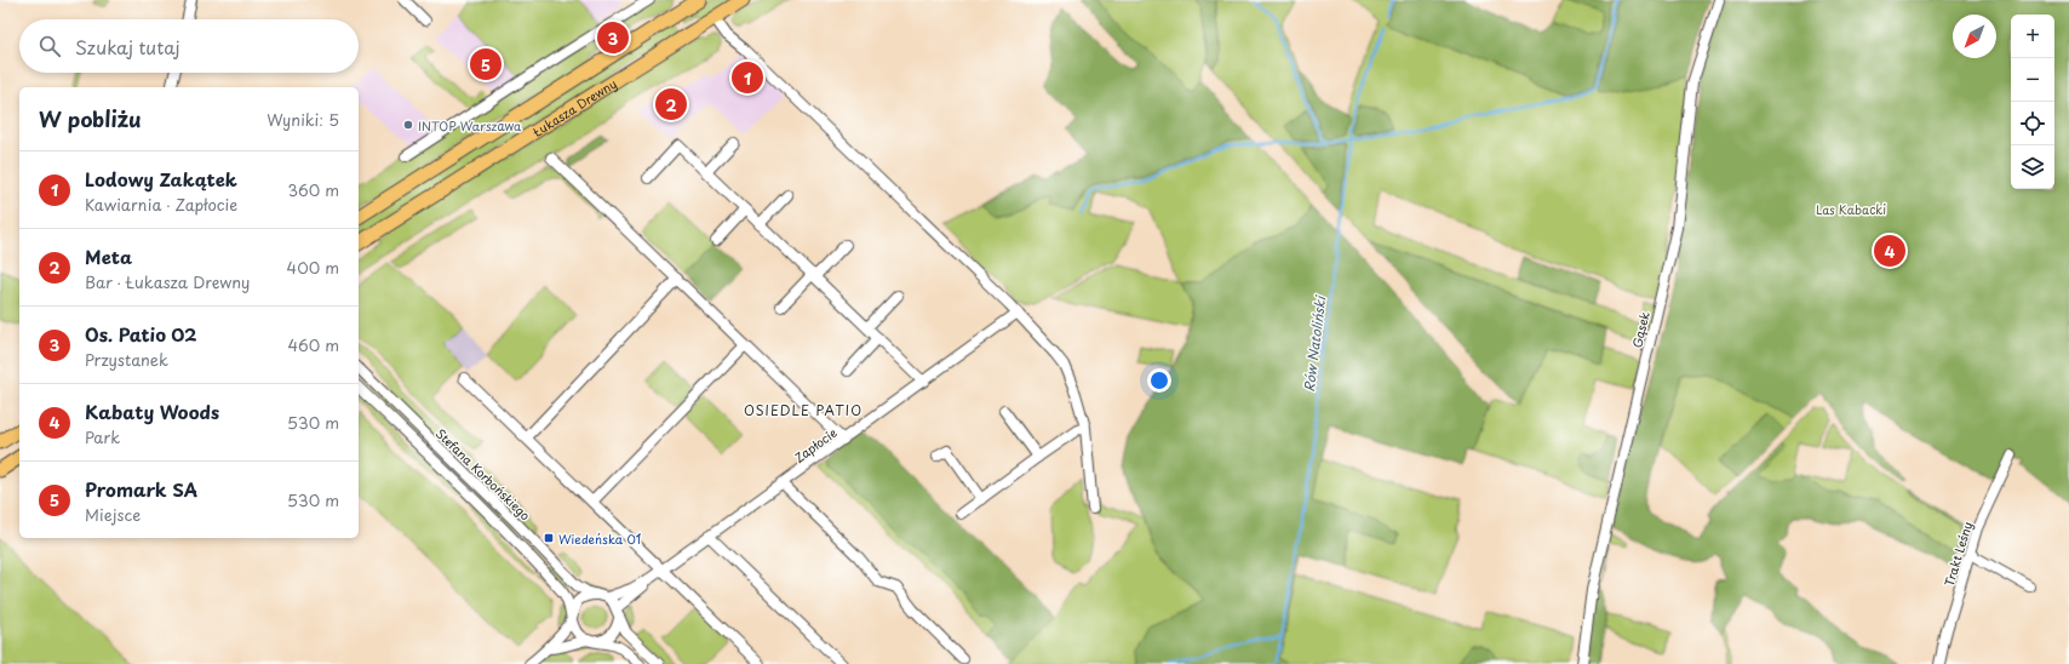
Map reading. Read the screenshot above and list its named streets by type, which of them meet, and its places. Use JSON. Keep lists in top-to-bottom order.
{
  "streets": {
    "main road": ["Łukasza Drewny"],
    "street": [
      "Gąsek",
      "Zapłocie",
      "Stefana Korbońskiego",
      "Trakt Leśny"
    ]
  },
  "crossings": [
    ["Zapłocie", "Stefana Korbońskiego"]
  ],
  "districts": ["OSIEDLE PATIO"],
  "water": ["Rów Natoliński"],
  "parks": ["Las Kabacki"],
  "places": {
    "other": ["INTOP Warszawa"],
    "transit": ["Wiedeńska 01"]
  },
  "north": "bottom left",
  "page": {
    "map_buttons": ["+", "−"],
    "pins": [
      "3",
      "5",
      "1",
      "2",
      "4"
    ],
    "search": "Szukaj tutaj",
    "heading": ["W pobliżu", "Wyniki: 5"],
    "list": [
      {
        "mark": "1",
        "name": "Lodowy Zakątek",
        "note": "Kawiarnia · Zapłocie",
        "value": "360 m"
      },
      {
        "mark": "2",
        "name": "Meta",
        "note": "Bar · Łukasza Drewny",
        "value": "400 m"
      },
      {
        "mark": "3",
        "name": "Os. Patio 02",
        "note": "Przystanek",
        "value": "460 m"
      },
      {
        "mark": "4",
        "name": "Kabaty Woods",
        "note": "Park",
        "value": "530 m"
      },
      {
        "mark": "5",
        "name": "Promark SA",
        "note": "Miejsce",
        "value": "530 m"
      }
    ]
  }
}
